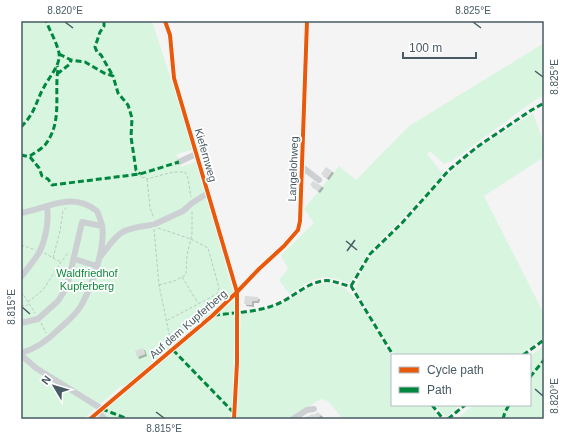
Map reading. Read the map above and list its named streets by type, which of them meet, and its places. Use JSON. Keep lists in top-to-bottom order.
{
  "streets": {
    "street": ["Kiefernweg", "Langelohweg", "Auf dem Kupferberg"]
  },
  "crossings": [
    ["Kiefernweg", "Langelohweg"],
    ["Kiefernweg", "Auf dem Kupferberg"],
    ["Langelohweg", "Auf dem Kupferberg"]
  ],
  "parks": ["Waldfriedhof Kupferberg"],
  "legend": ["Cycle path", "Path"],
  "scale_bar": "100 m",
  "north": "top left",
  "coordinates": ["8.820°E", "8.825°E", "8.815°E"]
}
